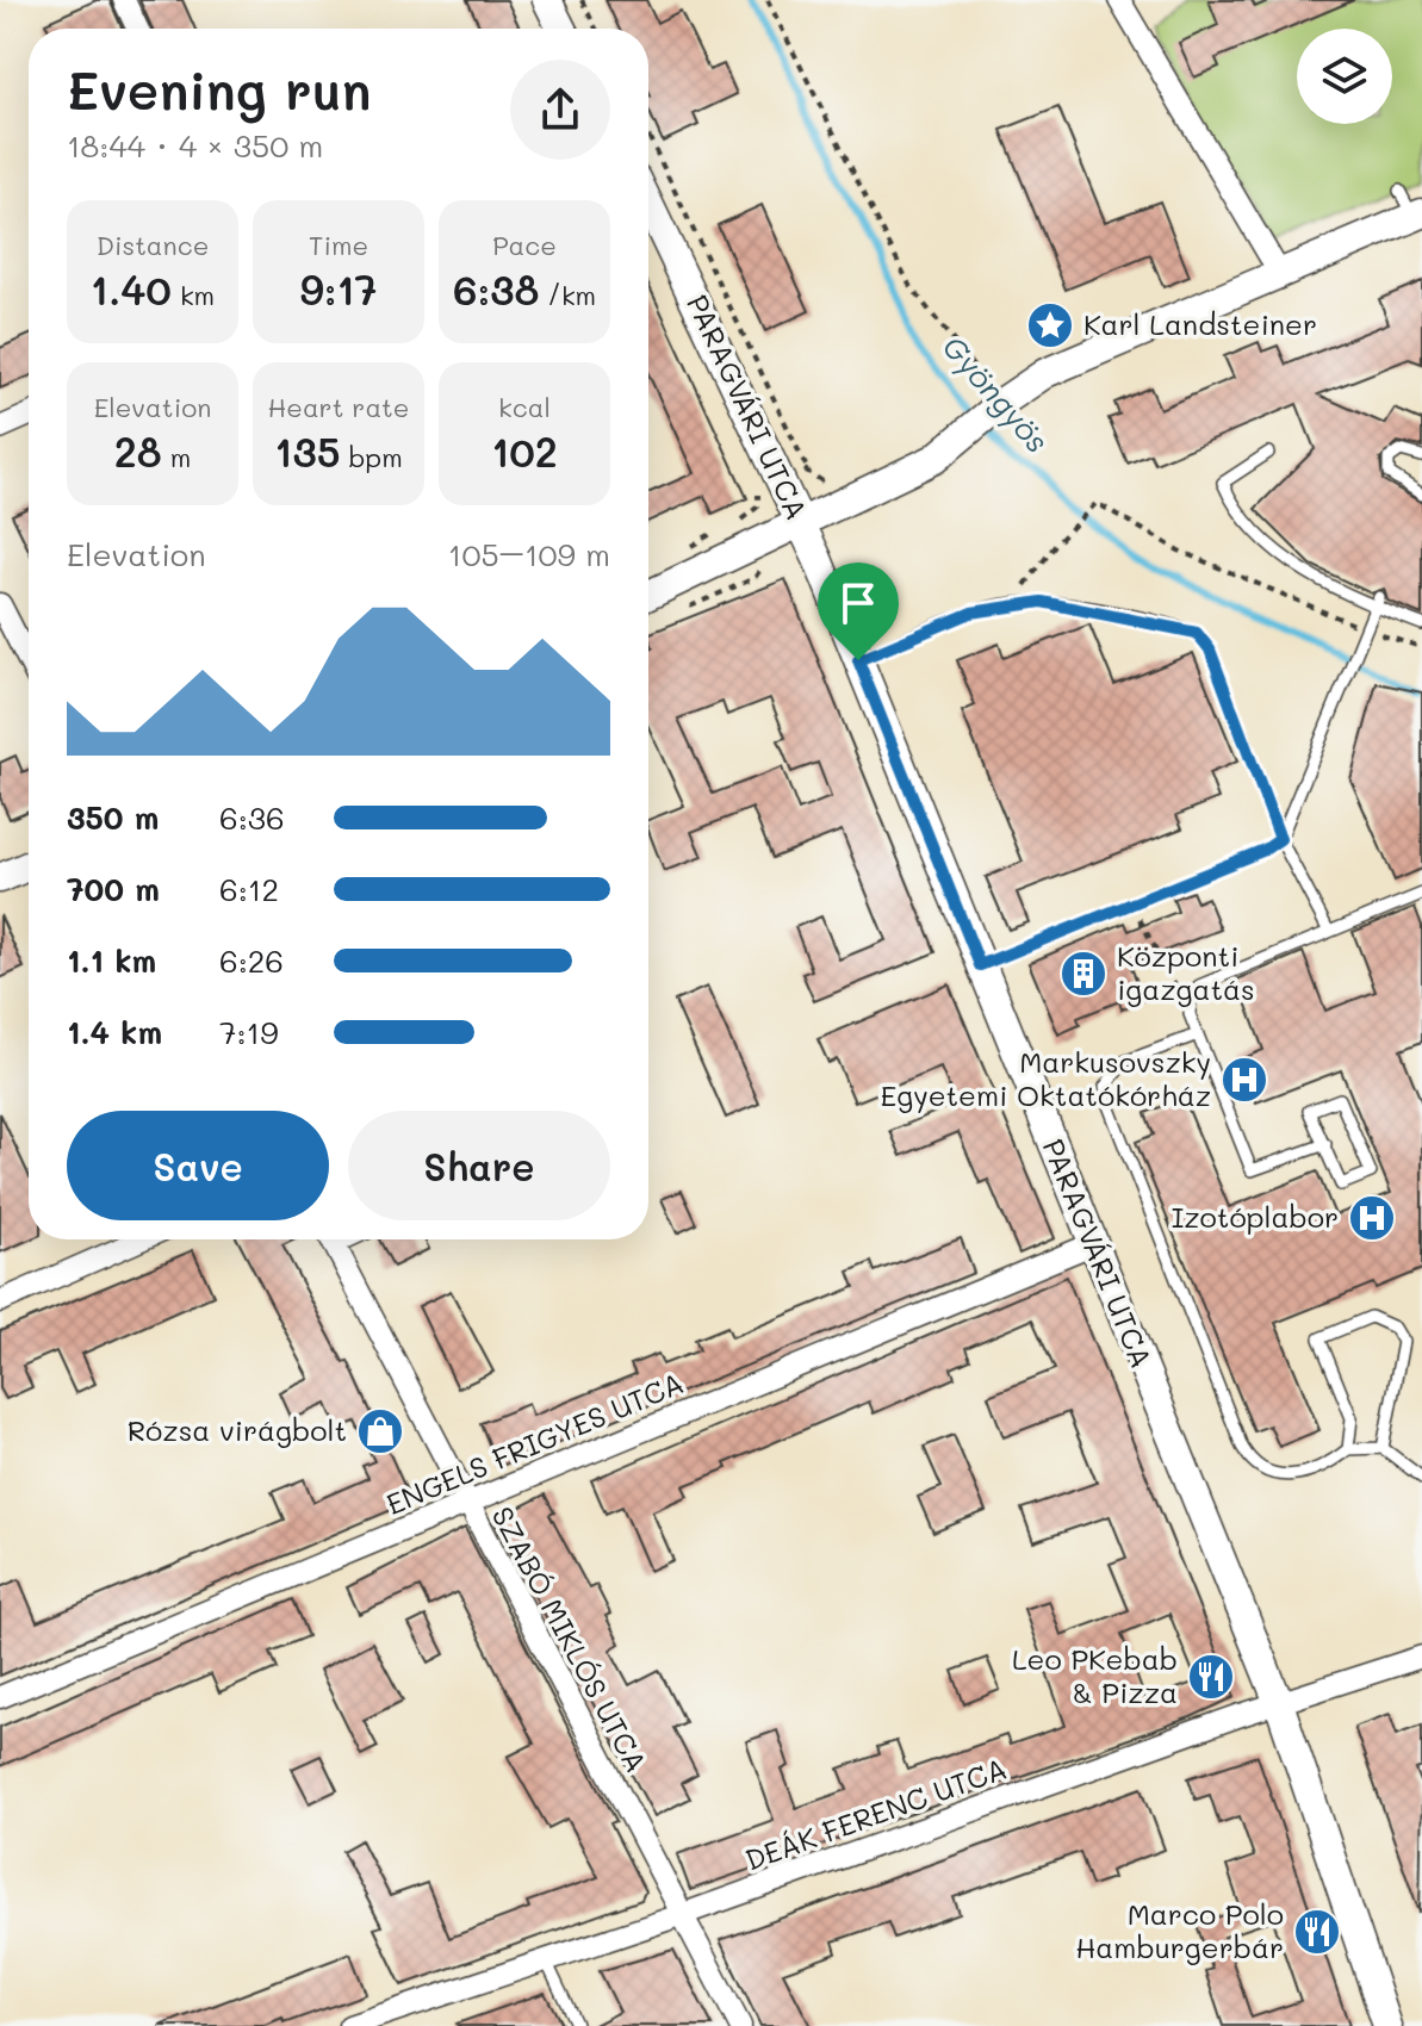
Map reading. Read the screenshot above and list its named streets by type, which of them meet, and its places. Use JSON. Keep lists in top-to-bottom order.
{
  "streets": {
    "street": [
      "PARAGVÁRI UTCA",
      "ENGELS FRIGYES UTCA",
      "SZABÓ MIKLÓS UTCA",
      "DEÁK FERENC UTCA"
    ]
  },
  "crossings": [
    ["PARAGVÁRI UTCA", "ENGELS FRIGYES UTCA"],
    ["PARAGVÁRI UTCA", "DEÁK FERENC UTCA"],
    ["ENGELS FRIGYES UTCA", "SZABÓ MIKLÓS UTCA"],
    ["SZABÓ MIKLÓS UTCA", "DEÁK FERENC UTCA"]
  ],
  "water": ["Gyöngyös"],
  "places": {
    "place": ["Karl Landsteiner"],
    "building": ["Központi igazgatás"],
    "hospital": ["Markusovszky Egyetemi Oktatókórház", "Izotóplabor"],
    "shop": ["Rózsa virágbolt"],
    "restaurant": ["Leo PKebab & Pizza", "Marco Polo Hamburgerbár"]
  },
  "page": {
    "heading": ["Evening run", "18:44 · 4 × 350 m"],
    "stats": [
      ["Distance", "1.40 km"],
      ["Time", "9:17"],
      ["Pace", "6:38 /km"],
      ["Elevation", "28 m"],
      ["Heart rate", "135 bpm"],
      ["kcal", "102"]
    ],
    "chart": ["Elevation", "105–109 m"],
    "list": [
      {
        "name": "350 m",
        "note": "6:36"
      },
      {
        "name": "700 m",
        "note": "6:12"
      },
      {
        "name": "1.1 km",
        "note": "6:26"
      },
      {
        "name": "1.4 km",
        "note": "7:19"
      }
    ],
    "buttons": ["Save", "Share"]
  }
}
